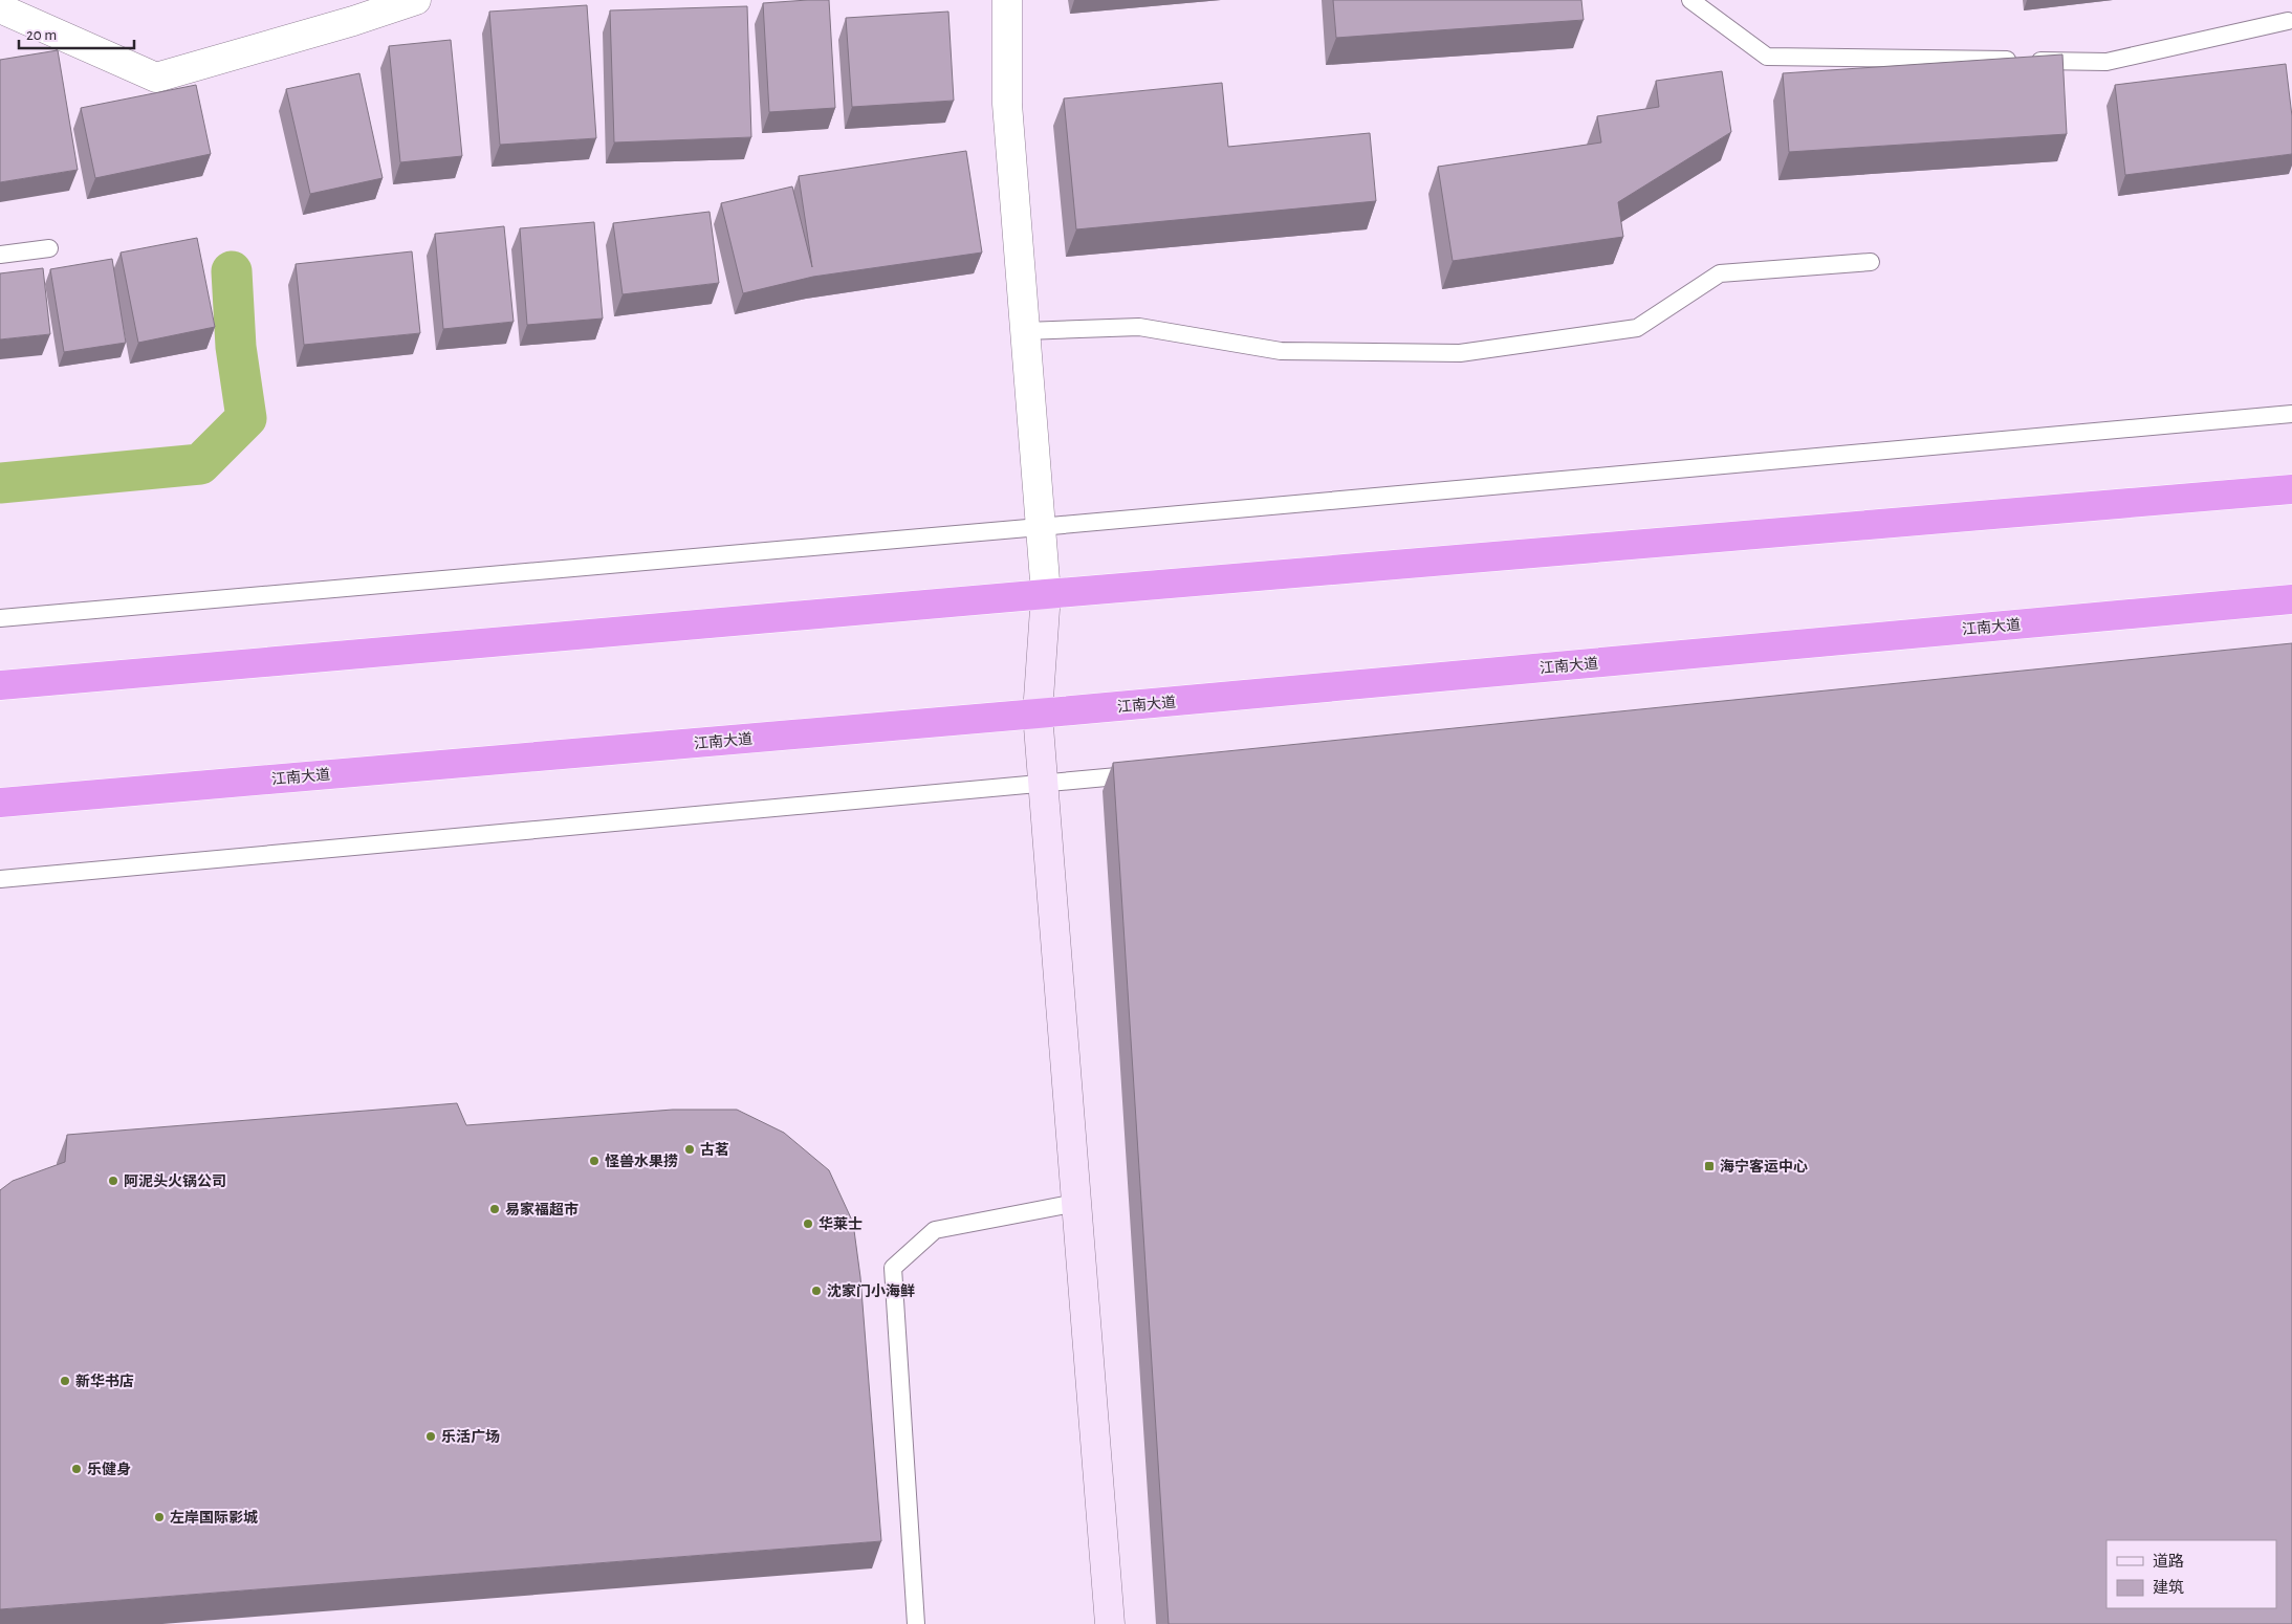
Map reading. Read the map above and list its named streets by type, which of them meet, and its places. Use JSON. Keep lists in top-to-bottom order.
{
  "streets": {
    "highway": ["江南大道"]
  },
  "places": {
    "other": [
      "古茗",
      "怪兽水果捞",
      "阿泥头火锅公司",
      "易家福超市",
      "华莱士",
      "沈家门小海鲜",
      "新华书店",
      "乐活广场",
      "乐健身",
      "左岸国际影城"
    ],
    "transit": ["海宁客运中心"]
  },
  "legend": ["道路", "建筑"],
  "scale_bar": "20 m"
}
